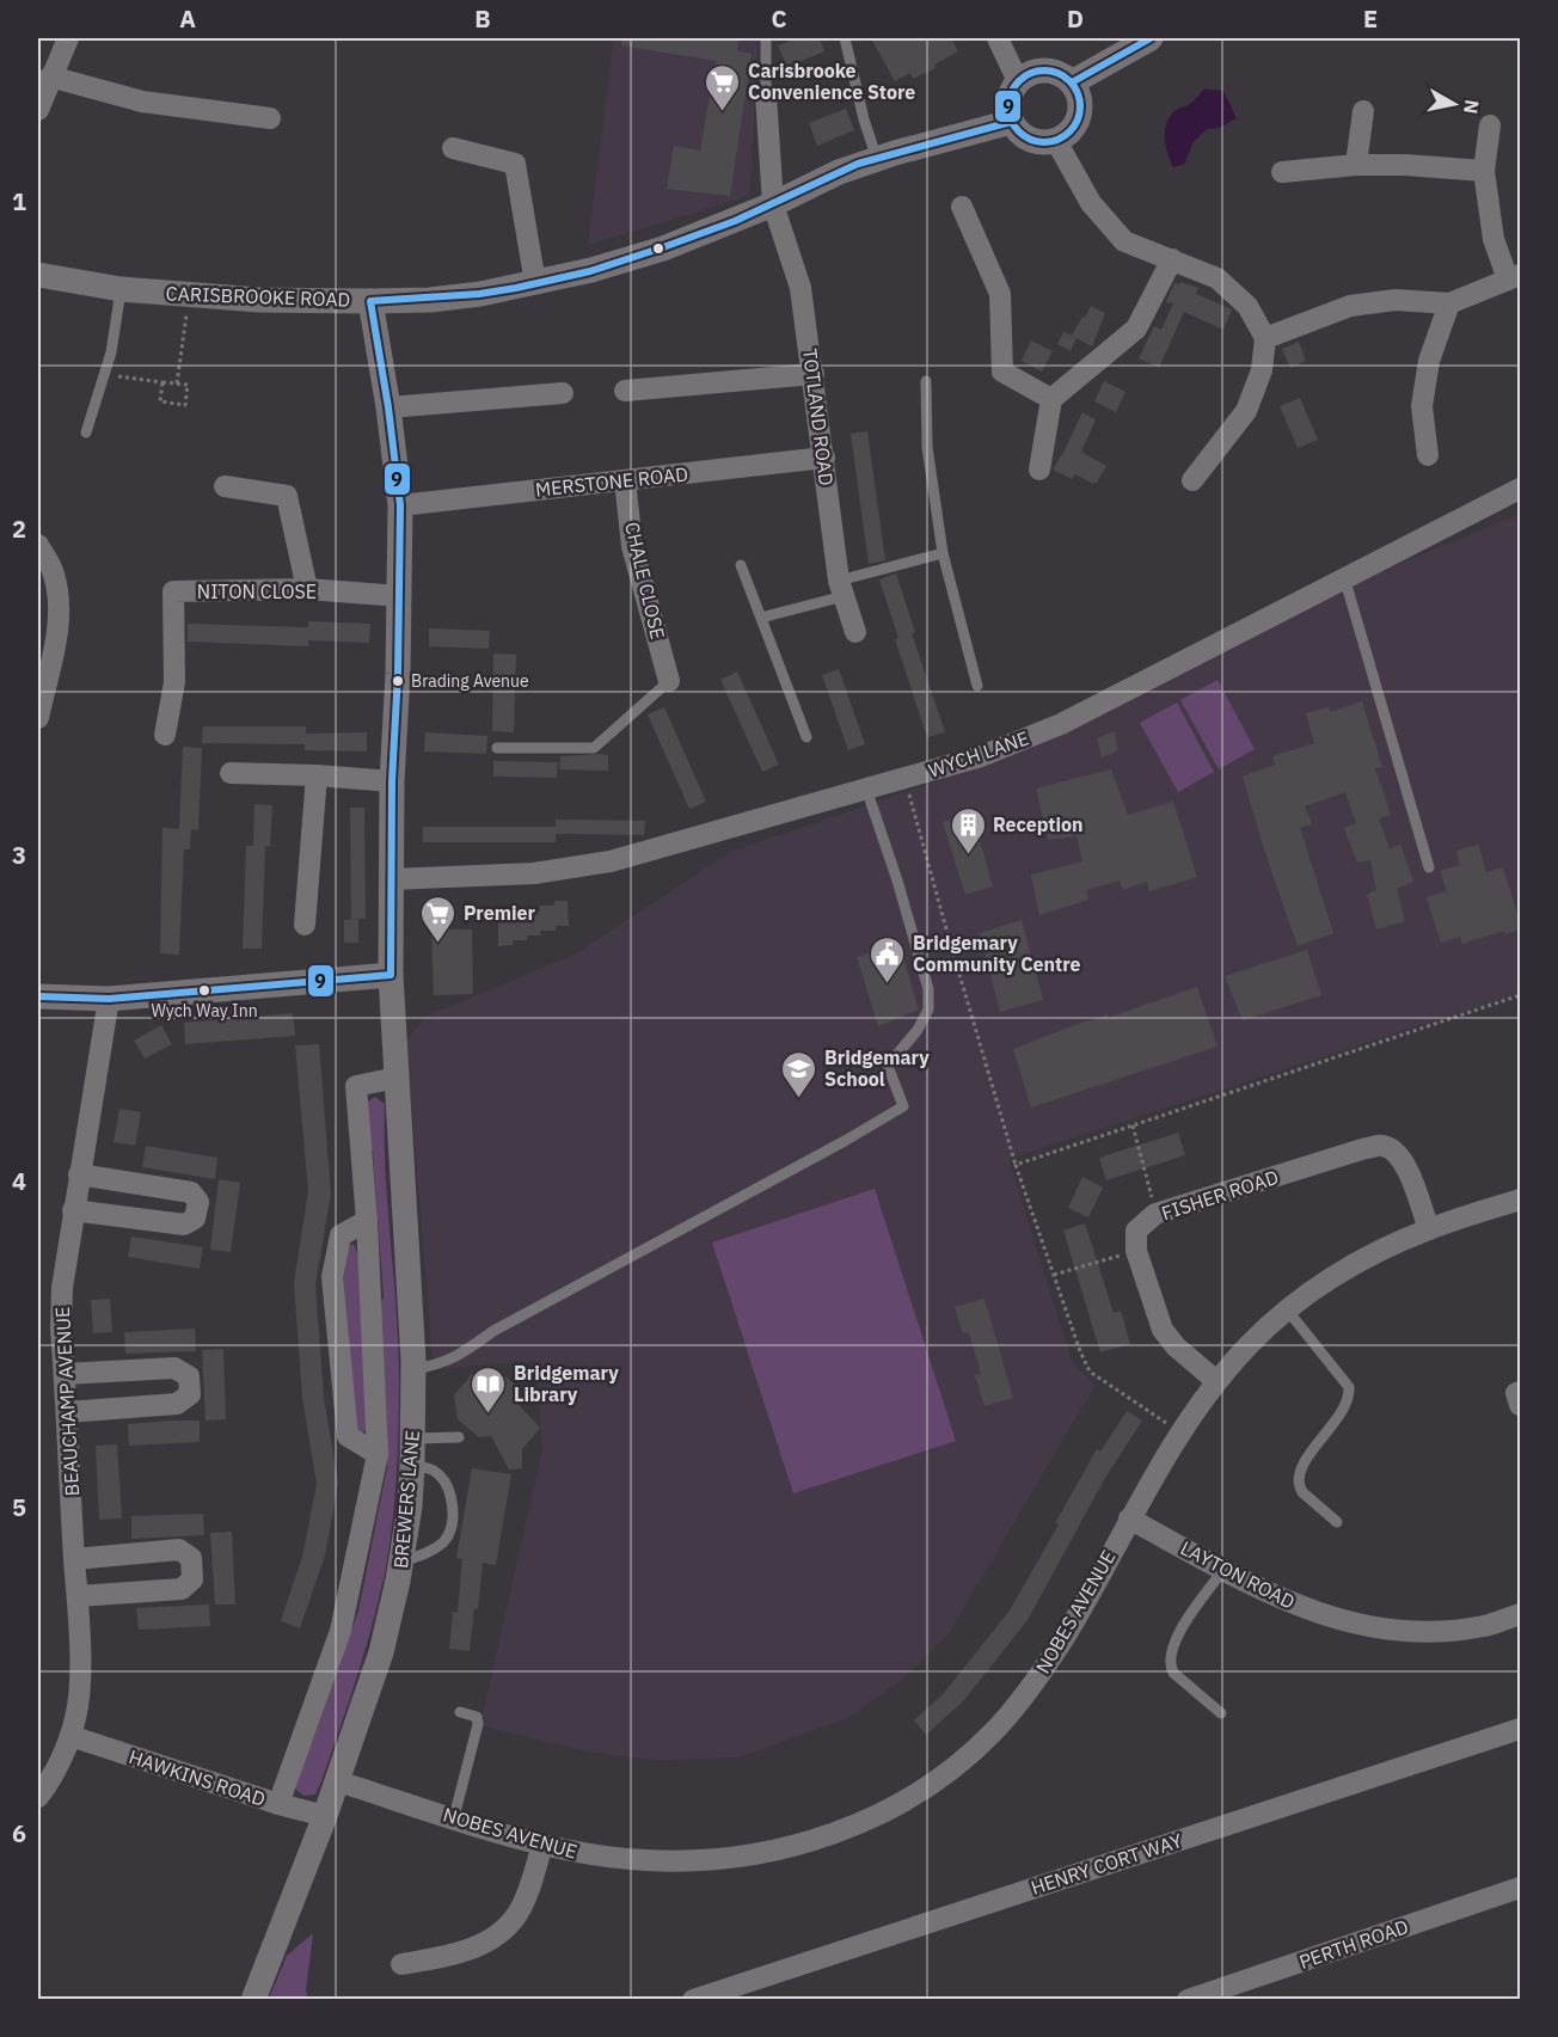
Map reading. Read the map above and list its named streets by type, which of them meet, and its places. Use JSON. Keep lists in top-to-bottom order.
{
  "streets": {
    "street": [
      "CARISBROOKE ROAD",
      "TOTLAND ROAD",
      "MERSTONE ROAD",
      "CHALE CLOSE",
      "NITON CLOSE",
      "WYCH LANE",
      "FISHER ROAD",
      "BEAUCHAMP AVENUE",
      "BREWERS LANE",
      "LAYTON ROAD",
      "NOBES AVENUE",
      "HAWKINS ROAD",
      "HENRY CORT WAY",
      "PERTH ROAD"
    ]
  },
  "crossings": [
    ["CARISBROOKE ROAD", "TOTLAND ROAD"],
    ["TOTLAND ROAD", "MERSTONE ROAD"],
    ["MERSTONE ROAD", "CHALE CLOSE"],
    ["FISHER ROAD", "NOBES AVENUE"],
    ["BEAUCHAMP AVENUE", "HAWKINS ROAD"],
    ["BREWERS LANE", "NOBES AVENUE"],
    ["BREWERS LANE", "HAWKINS ROAD"],
    ["LAYTON ROAD", "NOBES AVENUE"]
  ],
  "places": {
    "supermarket": ["Carisbrooke Convenience Store", "Premier"],
    "other": ["Brading Avenue", "Wych Way Inn"],
    "building": ["Reception"],
    "public building": ["Bridgemary Community Centre"],
    "school or university": ["Bridgemary School"],
    "library": ["Bridgemary Library"]
  },
  "lines": ["transit line 9"],
  "north": "right",
  "grid": {
    "columns": [
      "A",
      "B",
      "C",
      "D",
      "E"
    ],
    "rows": [
      "1",
      "2",
      "3",
      "4",
      "5",
      "6"
    ]
  }
}
